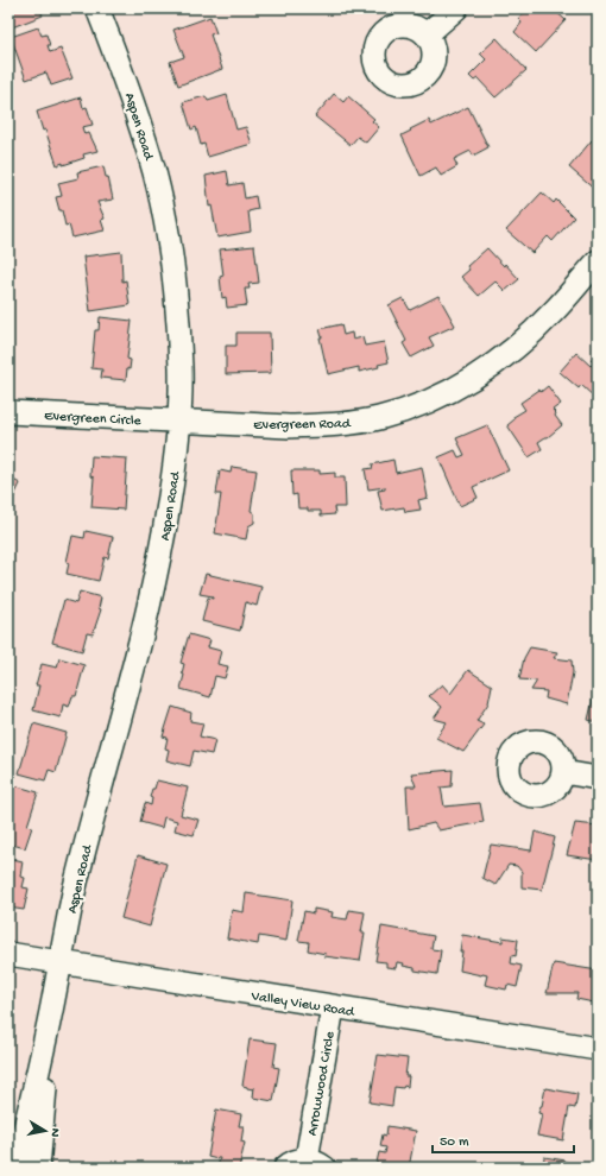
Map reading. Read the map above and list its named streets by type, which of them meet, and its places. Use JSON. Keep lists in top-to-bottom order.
{
  "streets": {
    "street": [
      "Aspen Road",
      "Evergreen Circle",
      "Evergreen Road",
      "Valley View Road",
      "Arrowwood Circle"
    ]
  },
  "crossings": [
    ["Aspen Road", "Evergreen Circle"],
    ["Aspen Road", "Evergreen Road"],
    ["Aspen Road", "Valley View Road"],
    ["Evergreen Circle", "Evergreen Road"],
    ["Valley View Road", "Arrowwood Circle"]
  ],
  "scale_bar": "50 m",
  "north": "right"
}
